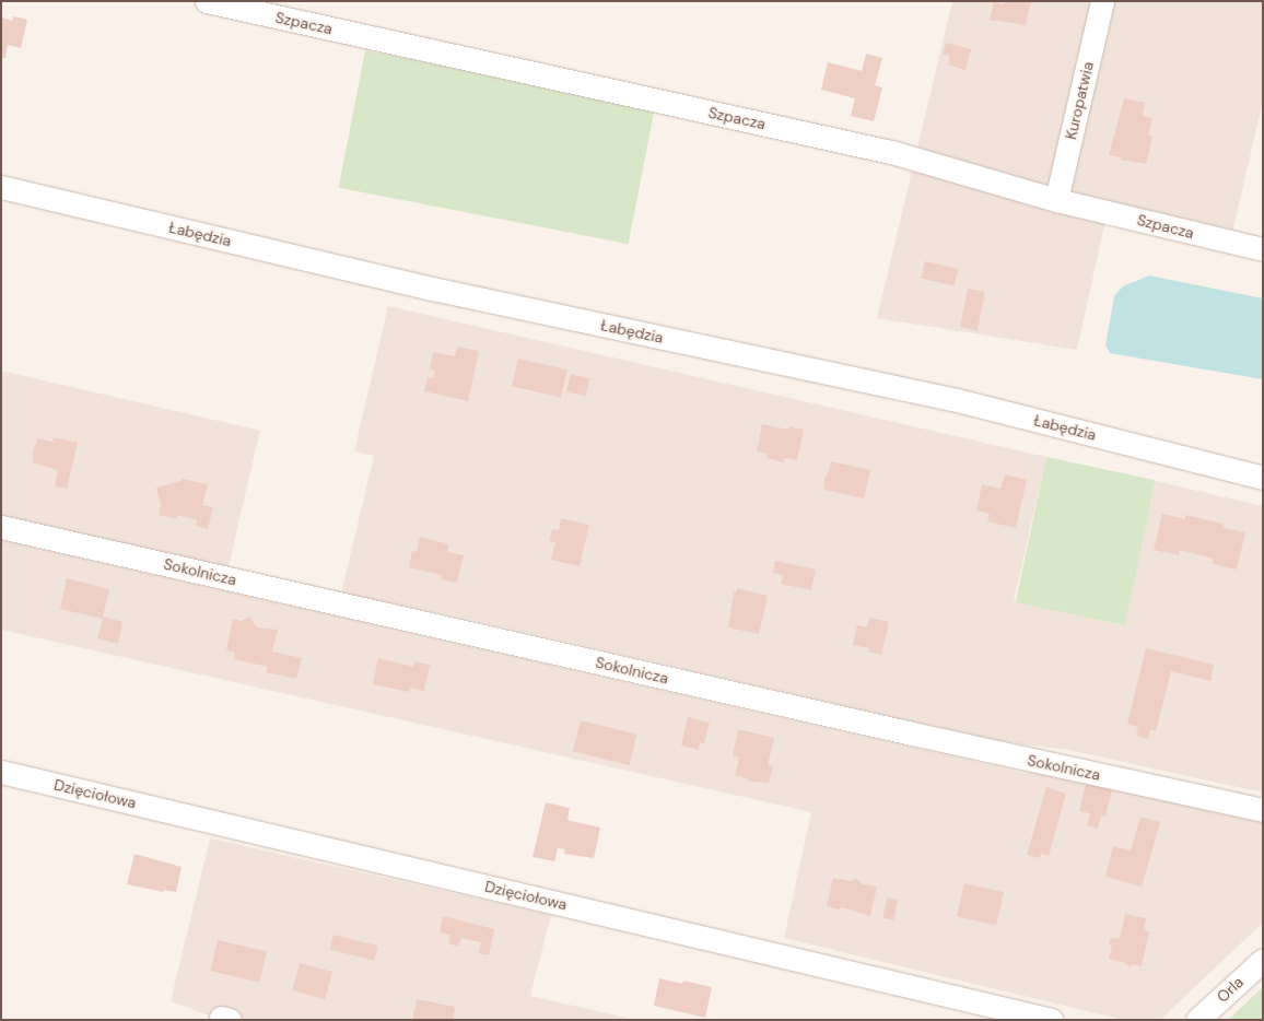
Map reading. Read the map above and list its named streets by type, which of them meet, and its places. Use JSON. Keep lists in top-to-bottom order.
{
  "streets": {
    "street": [
      "Szpacza",
      "Kuropatwia",
      "Łabędzia",
      "Sokolnicza",
      "Dzięciołowa",
      "Orla"
    ]
  },
  "crossings": [
    ["Szpacza", "Kuropatwia"]
  ]
}
